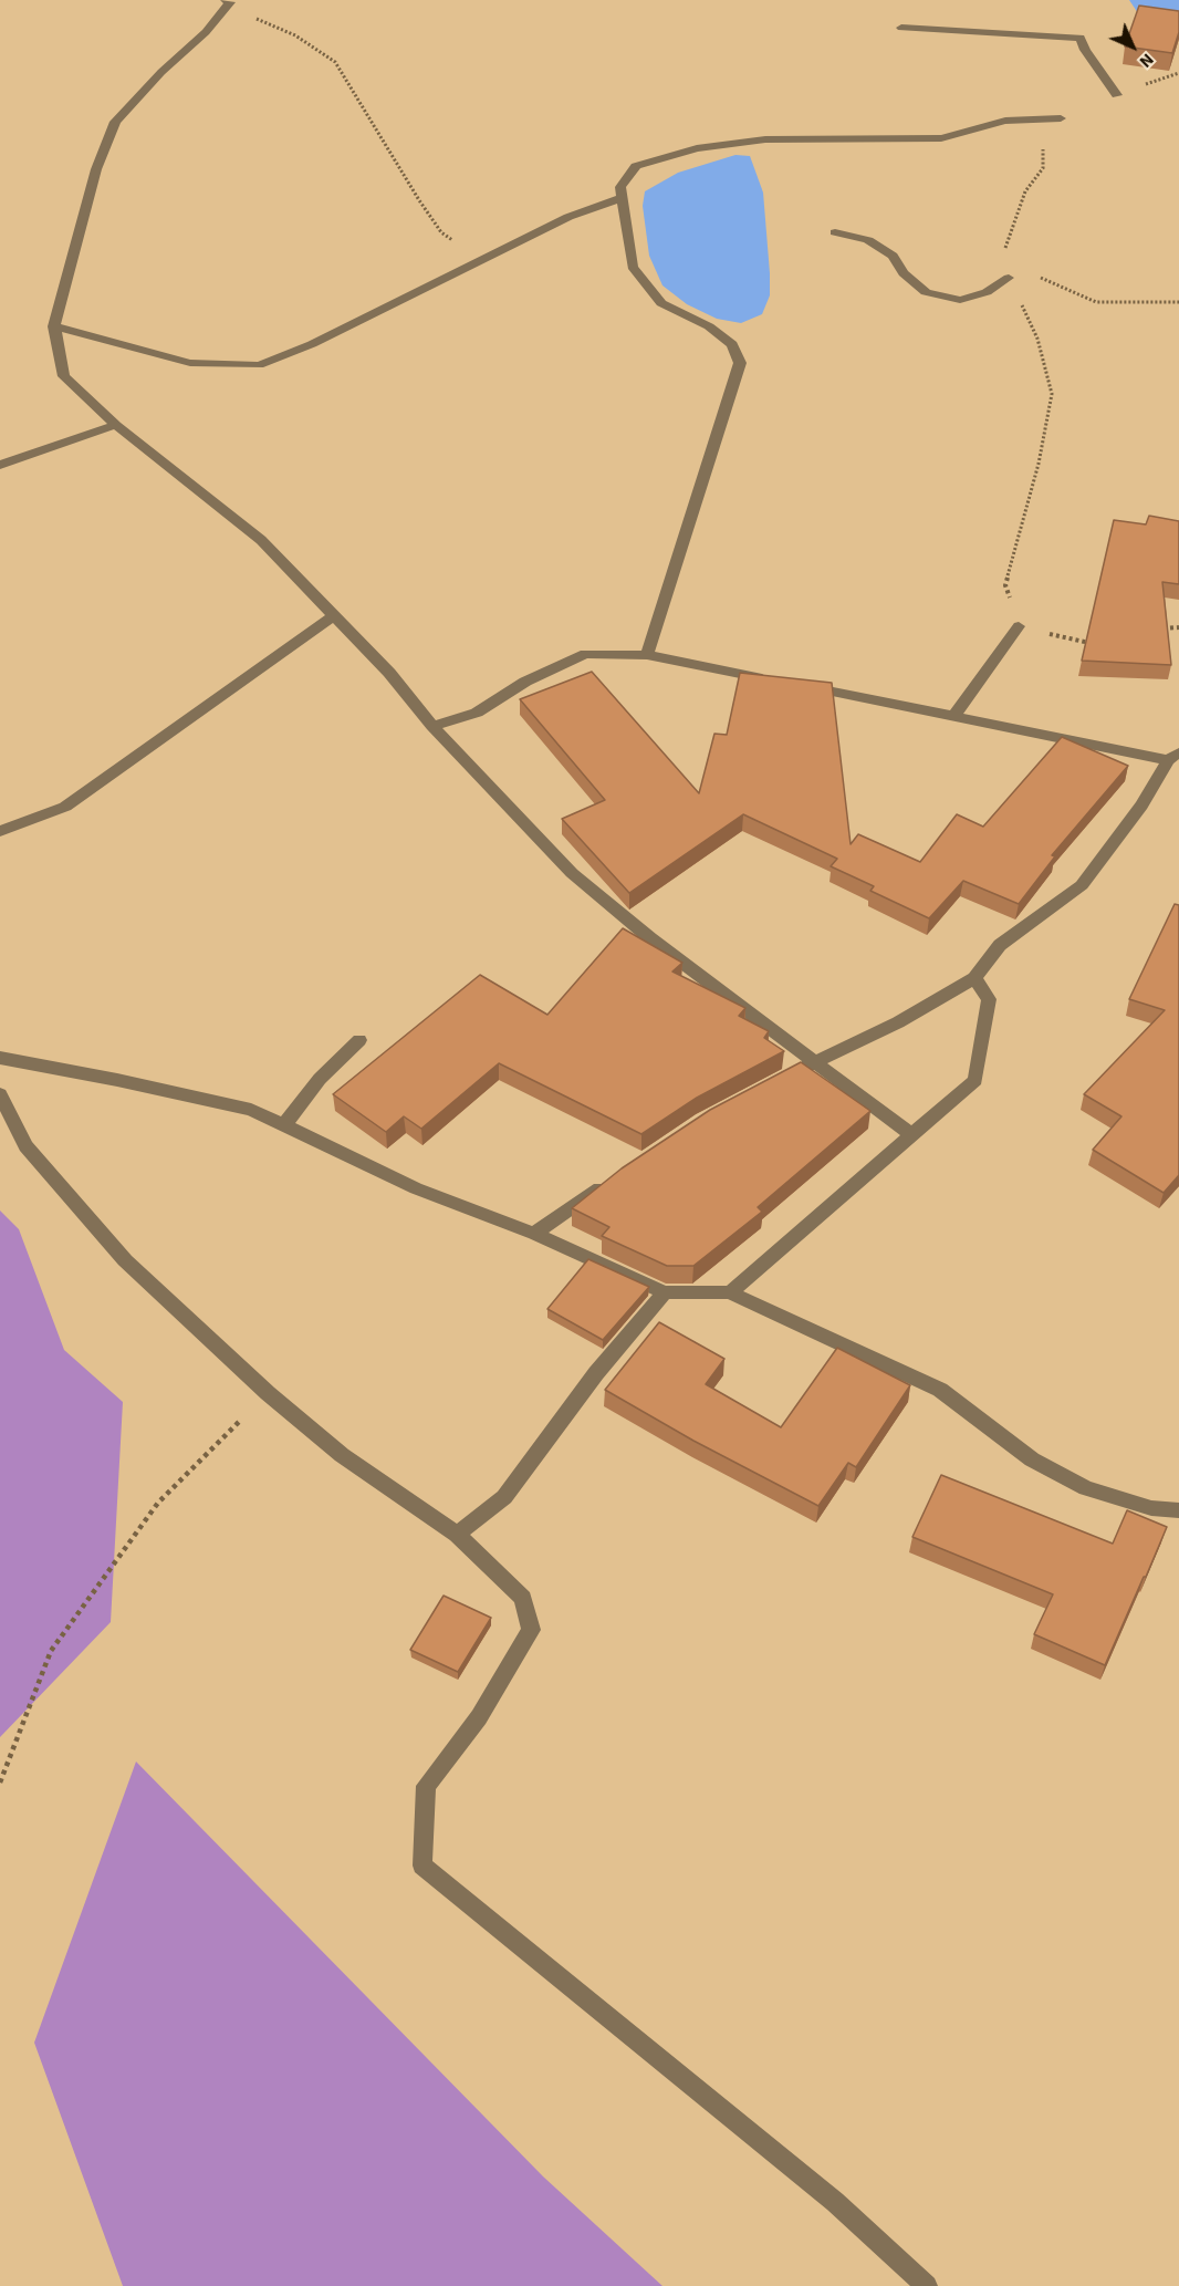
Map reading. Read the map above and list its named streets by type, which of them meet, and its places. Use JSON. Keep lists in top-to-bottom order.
{
  "north": "bottom right"
}
